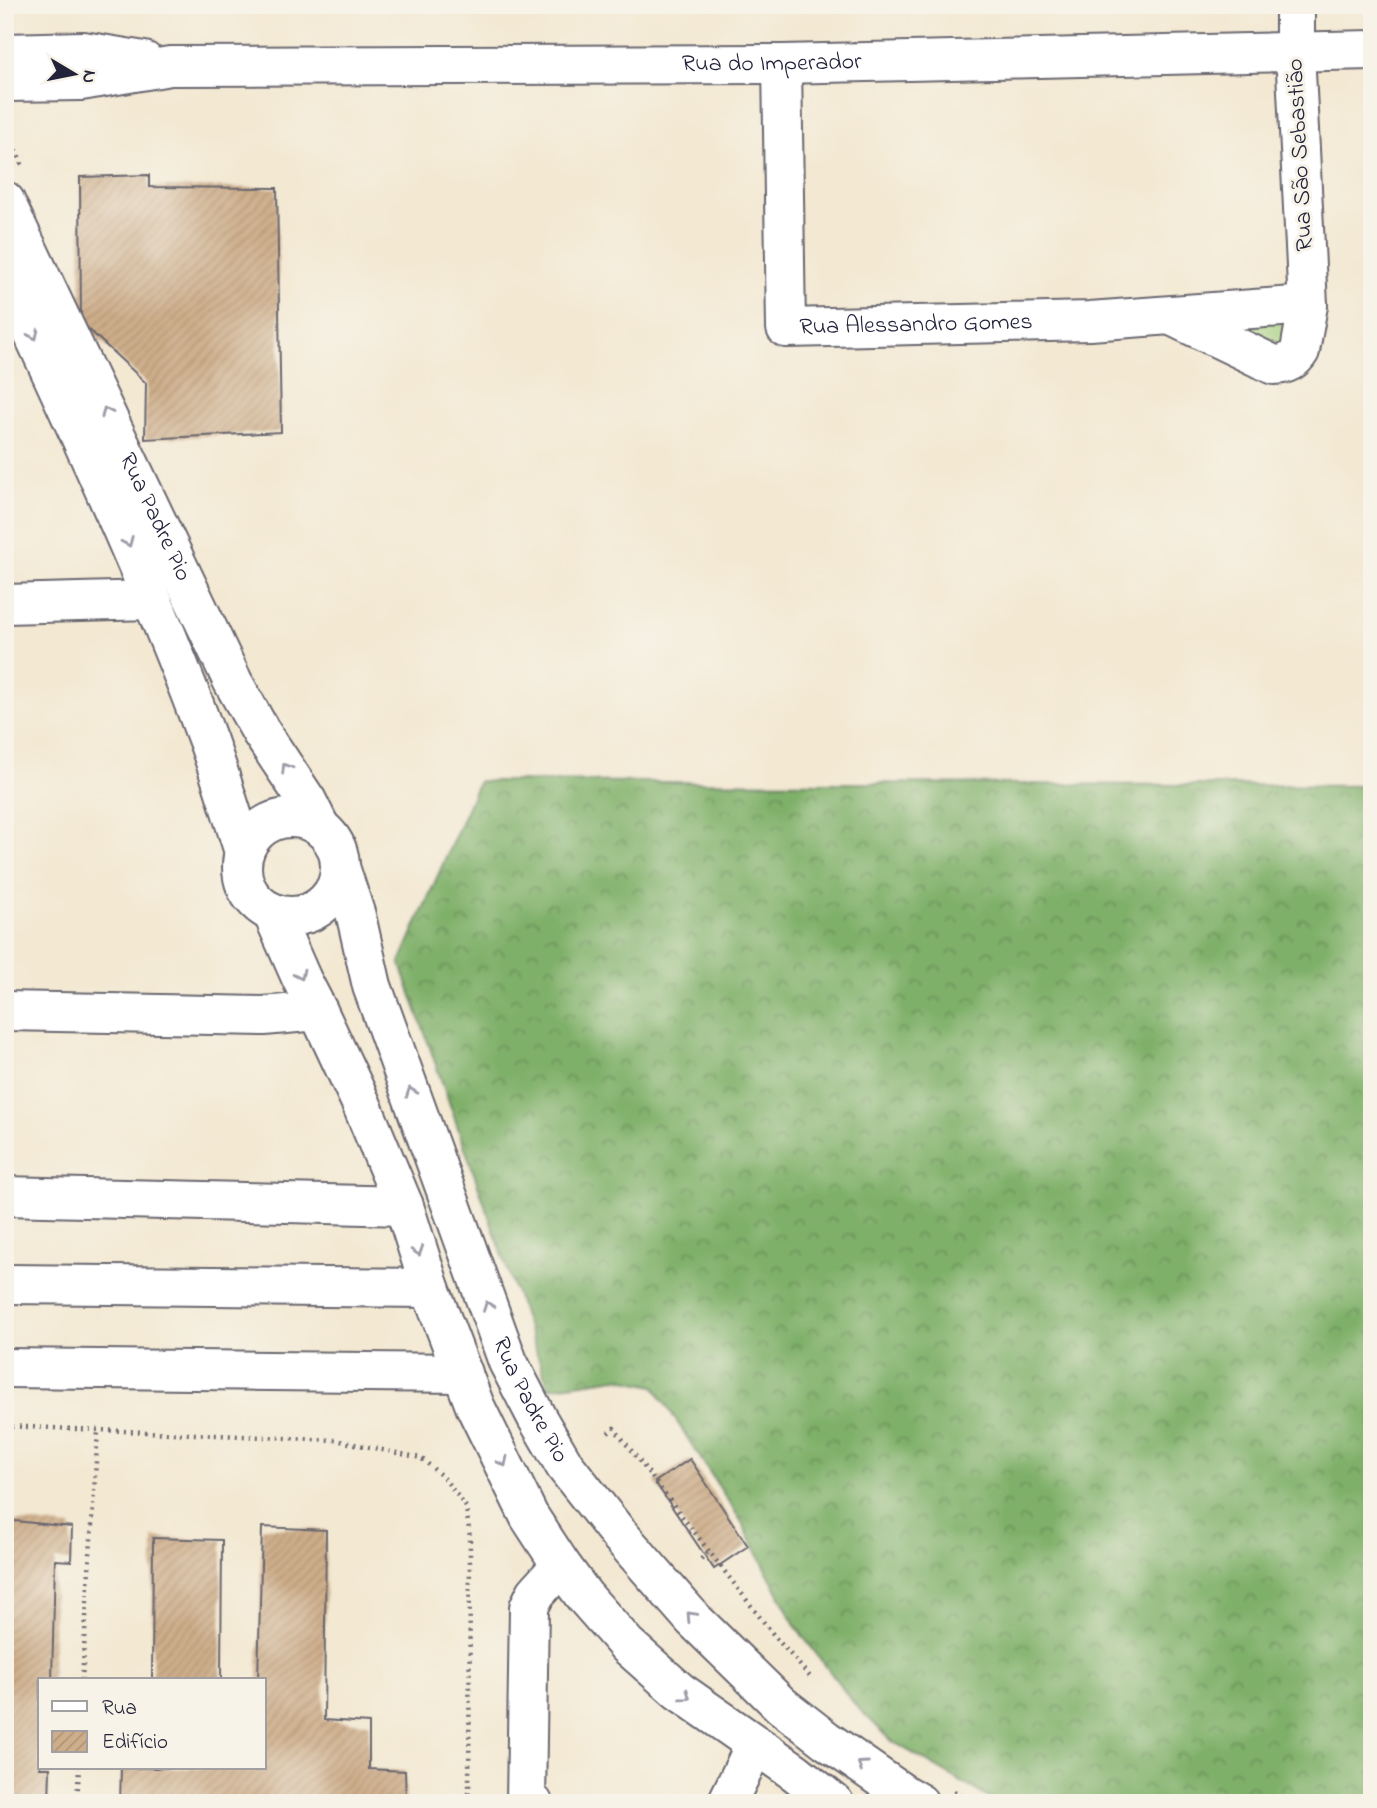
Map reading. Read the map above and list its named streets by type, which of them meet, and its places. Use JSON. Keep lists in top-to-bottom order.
{
  "streets": {
    "street": [
      "Rua do Imperador",
      "Rua São Sebastião",
      "Rua Alessandro Gomes",
      "Rua Padre Pio"
    ]
  },
  "crossings": [
    ["Rua do Imperador", "Rua São Sebastião"],
    ["Rua do Imperador", "Rua Alessandro Gomes"],
    ["Rua São Sebastião", "Rua Alessandro Gomes"]
  ],
  "legend": ["Rua", "Edifício"],
  "north": "right"
}
